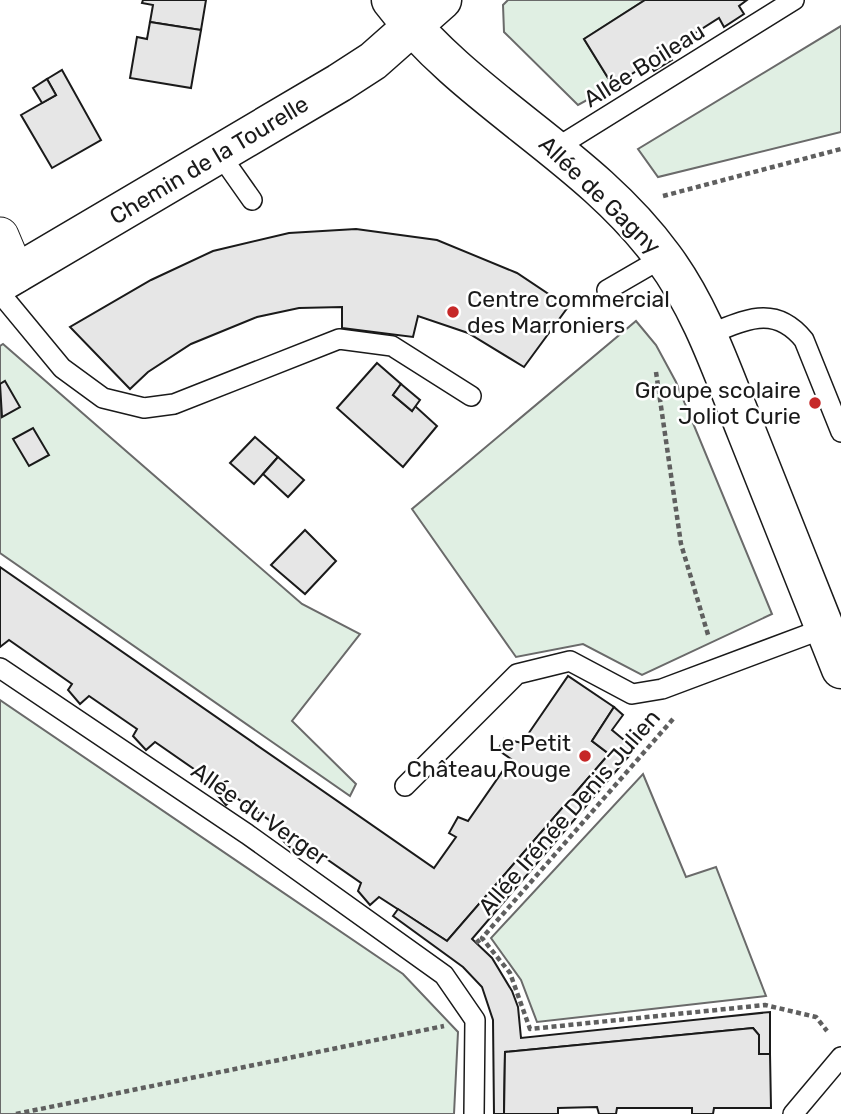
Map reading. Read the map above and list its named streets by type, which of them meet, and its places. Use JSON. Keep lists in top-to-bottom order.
{
  "streets": {
    "main road": ["Chemin de la Tourelle", "Allée de Gagny"],
    "lane": ["Allée Boileau", "Allée du Verger"],
    "path": ["Allée Irénée Denis Julien"]
  },
  "crossings": [
    ["Allée Boileau", "Allée de Gagny"],
    ["Chemin de la Tourelle", "Allée de Gagny"]
  ],
  "places": ["Centre commercial des Marroniers", "Groupe scolaire Joliot Curie", "Le Petit Château Rouge"]
}
